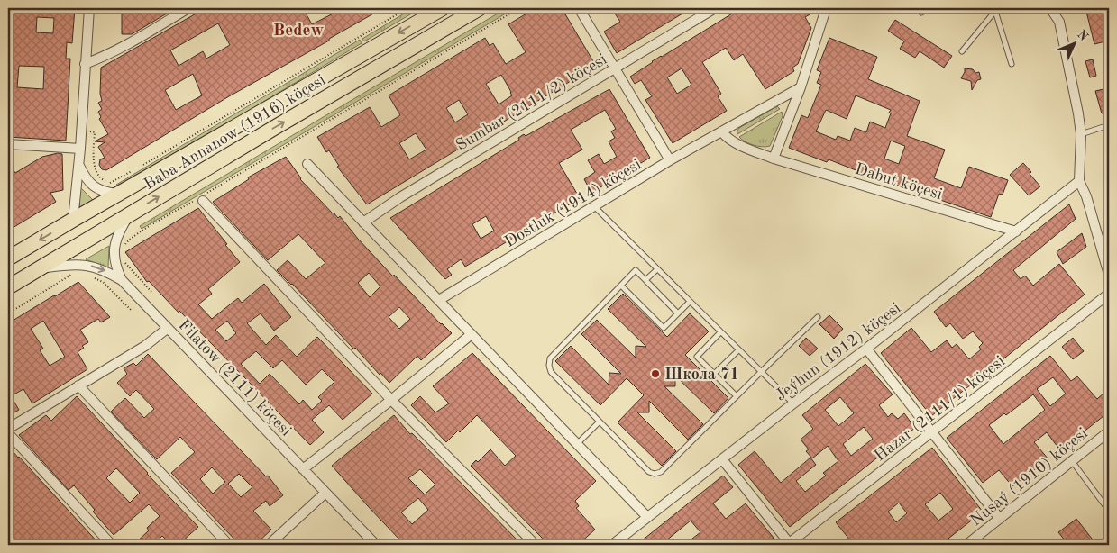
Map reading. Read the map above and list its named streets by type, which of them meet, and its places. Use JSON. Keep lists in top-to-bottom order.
{
  "streets": {
    "main road": ["Baba Annanow (1916) köçesi"],
    "street": [
      "Sumbar (2111/2) köçesi",
      "Dabut köçesi",
      "Dostluk (1914) köçesi",
      "Jeýhun (1912) köçesi",
      "Filatow (2111) köçesi",
      "Hazar (2111/1) köçesi",
      "Nusaý (1910) köçesi"
    ]
  },
  "crossings": [
    ["Baba Annanow (1916) köçesi", "Filatow (2111) köçesi"],
    ["Dabut köçesi", "Dostluk (1914) köçesi"],
    ["Dabut köçesi", "Jeýhun (1912) köçesi"]
  ],
  "districts": ["Bedew"],
  "places": ["Школа 71"],
  "north": "top right"
}
